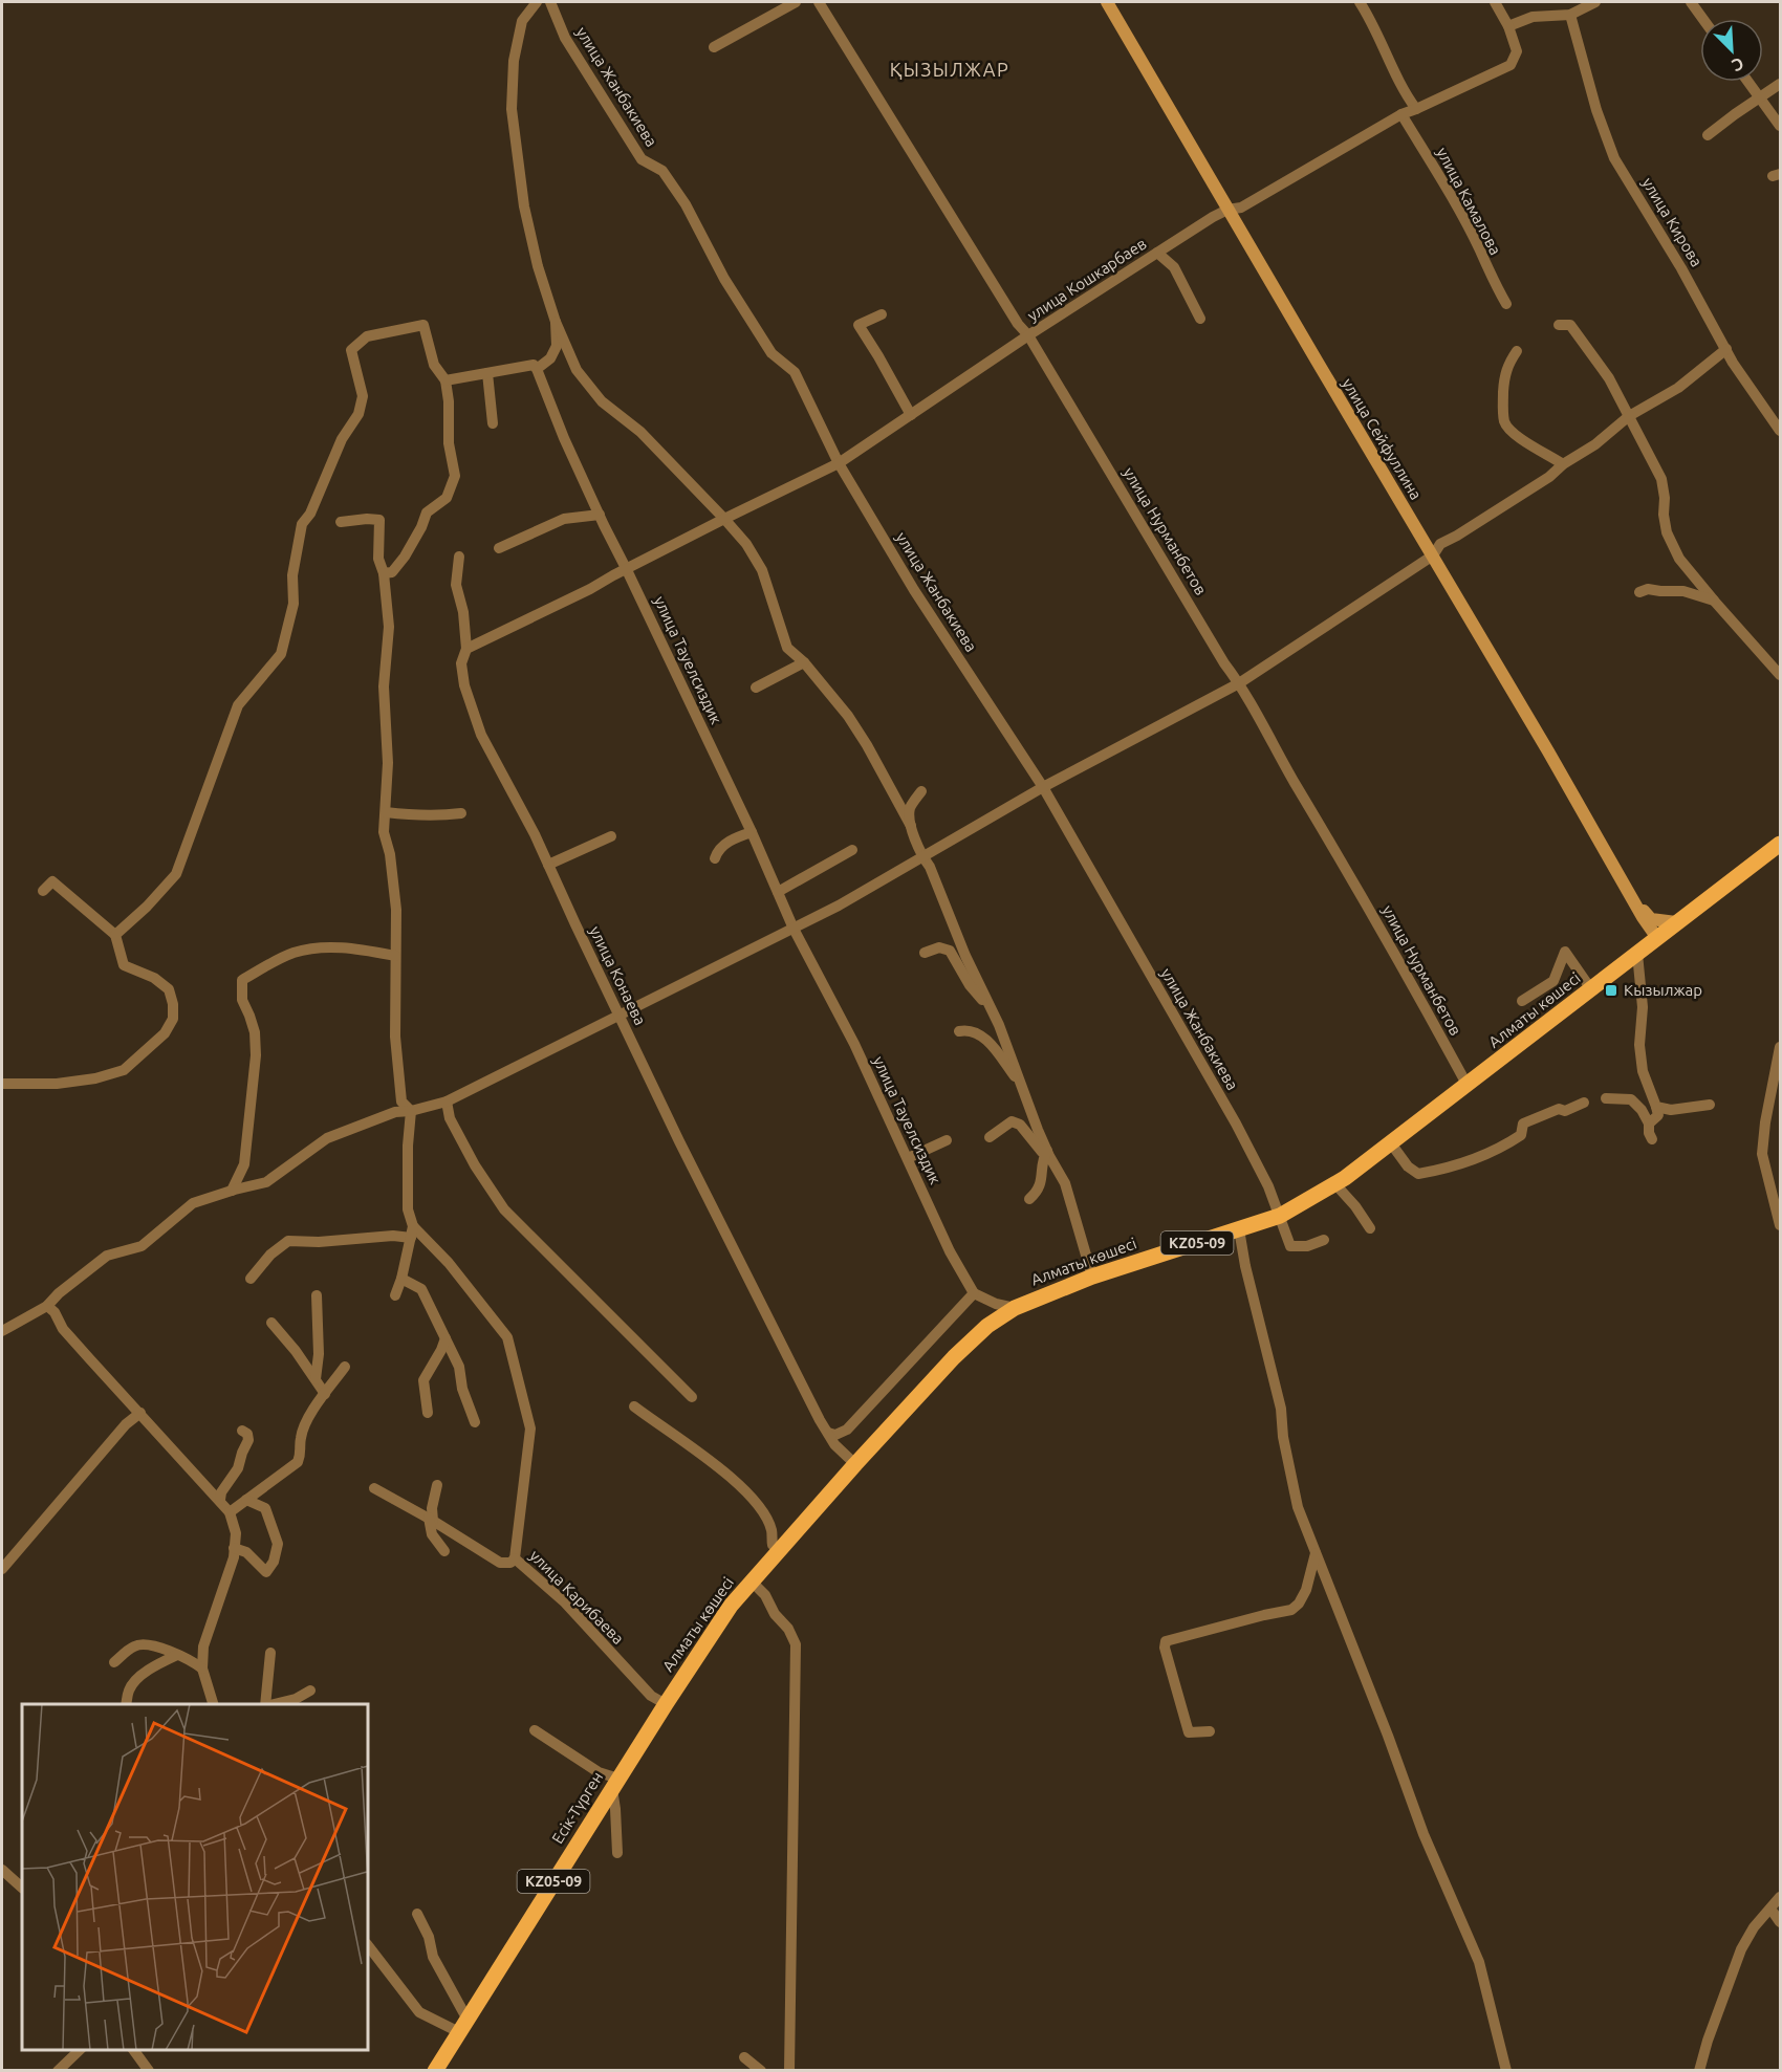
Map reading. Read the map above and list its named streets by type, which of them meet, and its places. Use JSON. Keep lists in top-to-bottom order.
{
  "streets": {
    "main road": ["Алматы көшесі", "KZ05-09", "Есік-Түрген"],
    "street": [
      "улица Жанбакиева",
      "улица Камалова",
      "улица Кирова",
      "улица Кошкарбаев",
      "улица Сейфуллина",
      "улица Нурманбетов",
      "улица Тауелсиздик",
      "улица Конаева",
      "улица Карибаева"
    ]
  },
  "crossings": [
    ["улица Жанбакиева", "улица Кошкарбаев"],
    ["улица Жанбакиева", "Алматы көшесі"],
    ["улица Камалова", "улица Кошкарбаев"],
    ["улица Кошкарбаев", "улица Сейфуллина"],
    ["улица Кошкарбаев", "улица Нурманбетов"],
    ["улица Кошкарбаев", "улица Тауелсиздик"],
    ["улица Сейфуллина", "Алматы көшесі"],
    ["улица Нурманбетов", "Алматы көшесі"],
    ["улица Конаева", "Алматы көшесі"],
    ["Алматы көшесі", "улица Карибаева"],
    ["Алматы көшесі", "Есік-Түрген"],
    ["улица Карибаева", "Есік-Түрген"]
  ],
  "districts": ["ҚЫЗЫЛЖАР"],
  "places": {
    "transit": ["Кызылжар"]
  },
  "north": "bottom right"
}
